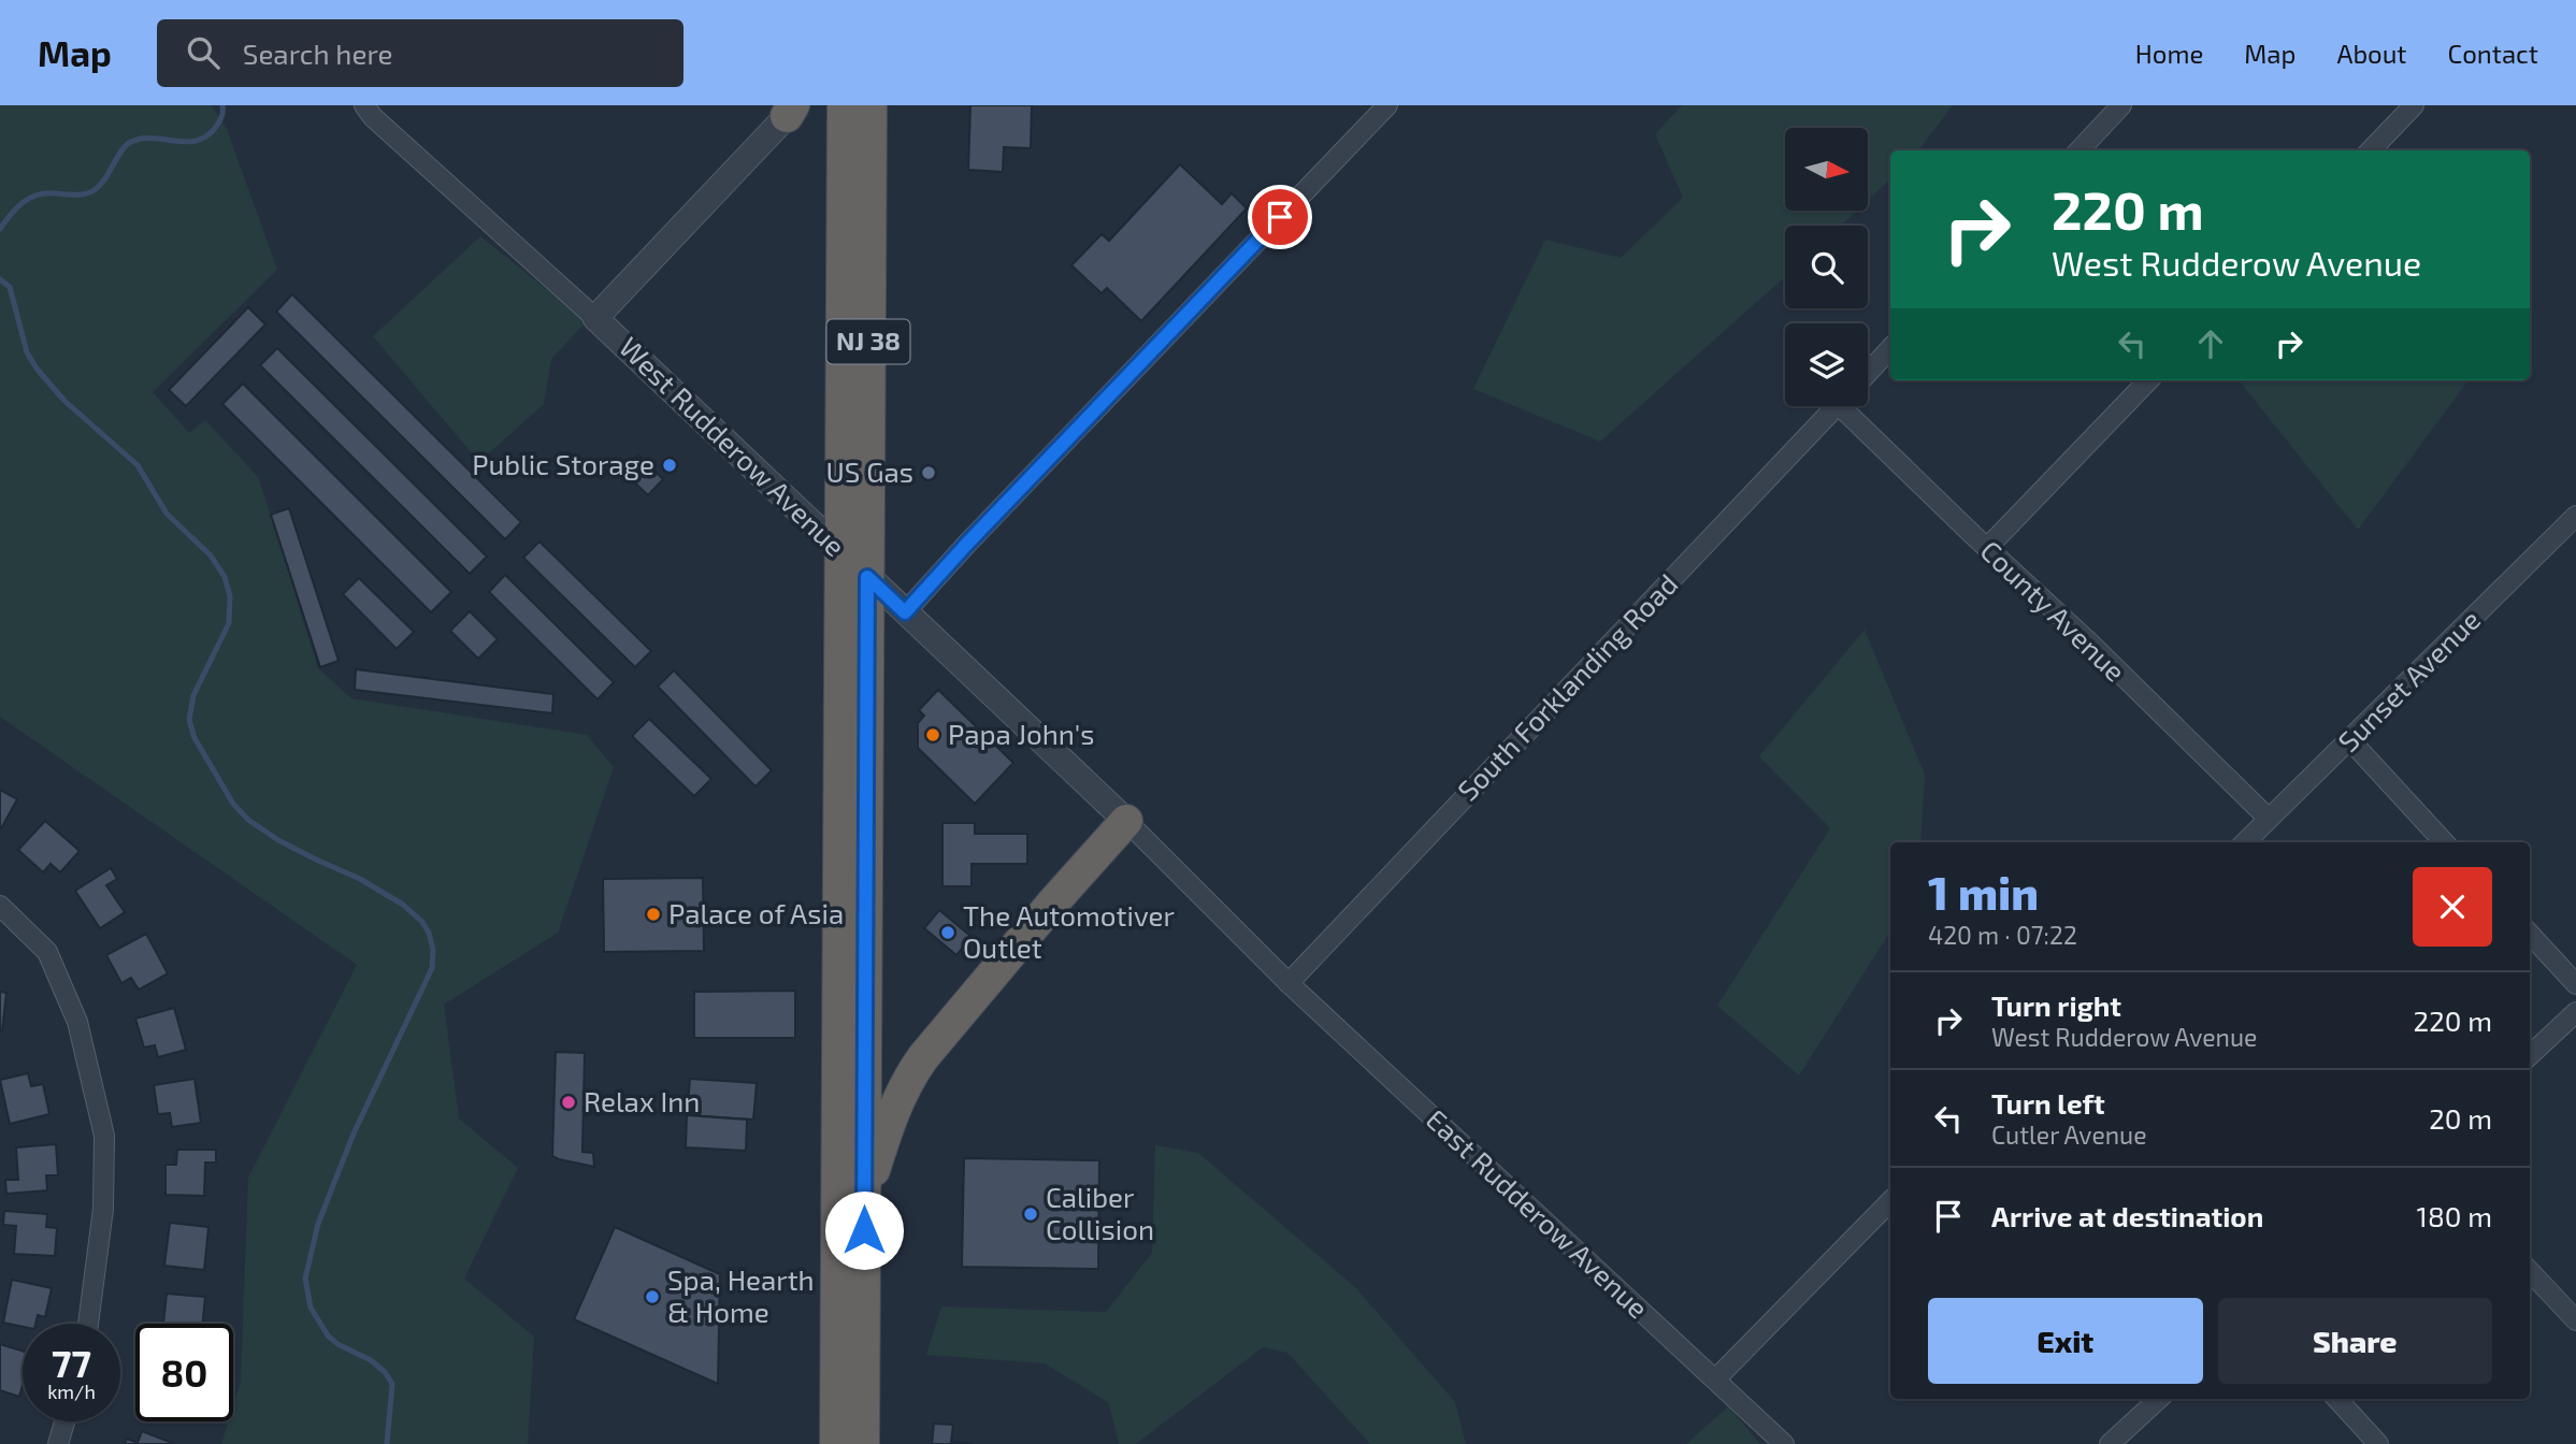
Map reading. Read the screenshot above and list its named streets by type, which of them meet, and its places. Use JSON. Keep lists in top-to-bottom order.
{
  "streets": {
    "highway": ["NJ 38"],
    "street": [
      "West Rudderow Avenue",
      "County Avenue",
      "Sunset Avenue",
      "South Forklanding Road",
      "East Rudderow Avenue"
    ]
  },
  "crossings": [
    ["NJ 38", "West Rudderow Avenue"],
    ["West Rudderow Avenue", "South Forklanding Road"],
    ["West Rudderow Avenue", "East Rudderow Avenue"],
    ["County Avenue", "Sunset Avenue"],
    ["South Forklanding Road", "East Rudderow Avenue"]
  ],
  "places": [
    "Public Storage",
    "US Gas",
    "Papa John's",
    "Palace of Asia",
    "The Automotiver Outlet",
    "Relax Inn",
    "Caliber Collision",
    "Spa, Hearth & Home"
  ],
  "north": "right",
  "page": {
    "header": "Map",
    "search": "Search here",
    "nav": [
      "Home",
      "Map",
      "About",
      "Contact"
    ],
    "turn": ["220 m", "West Rudderow Avenue"],
    "heading": ["1 min", "420 m · 07:22"],
    "list": [
      {
        "name": "Turn right",
        "note": "West Rudderow Avenue",
        "value": "220 m"
      },
      {
        "name": "Turn left",
        "note": "Cutler Avenue",
        "value": "20 m"
      },
      {
        "name": "Arrive at destination",
        "value": "180 m"
      }
    ],
    "buttons": ["Exit", "Share"],
    "speed": "77 km/h",
    "limit": "80"
  }
}
